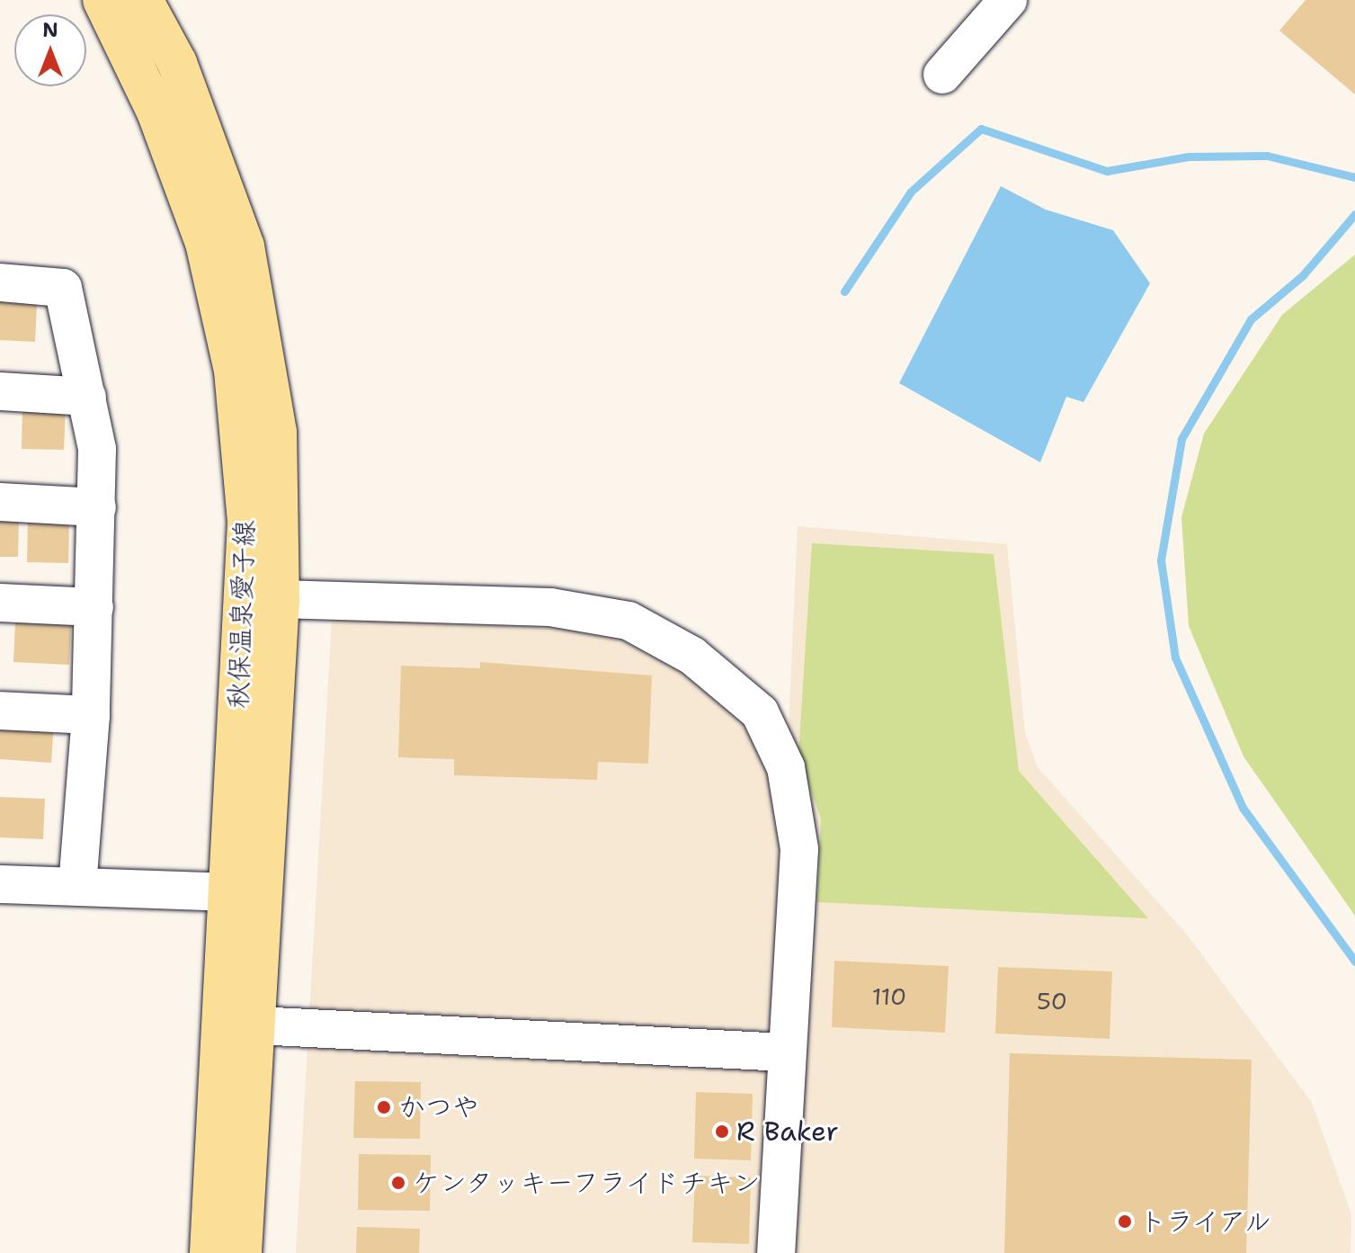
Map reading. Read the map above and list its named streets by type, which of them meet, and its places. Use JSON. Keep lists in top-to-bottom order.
{
  "streets": {
    "main road": ["秋保温泉愛子線"]
  },
  "places": [
    "かつや",
    "R Baker",
    "ケンタッキーフライドチキン",
    "トライアル"
  ],
  "house_numbers": ["110", "50"],
  "north": "top"
}
